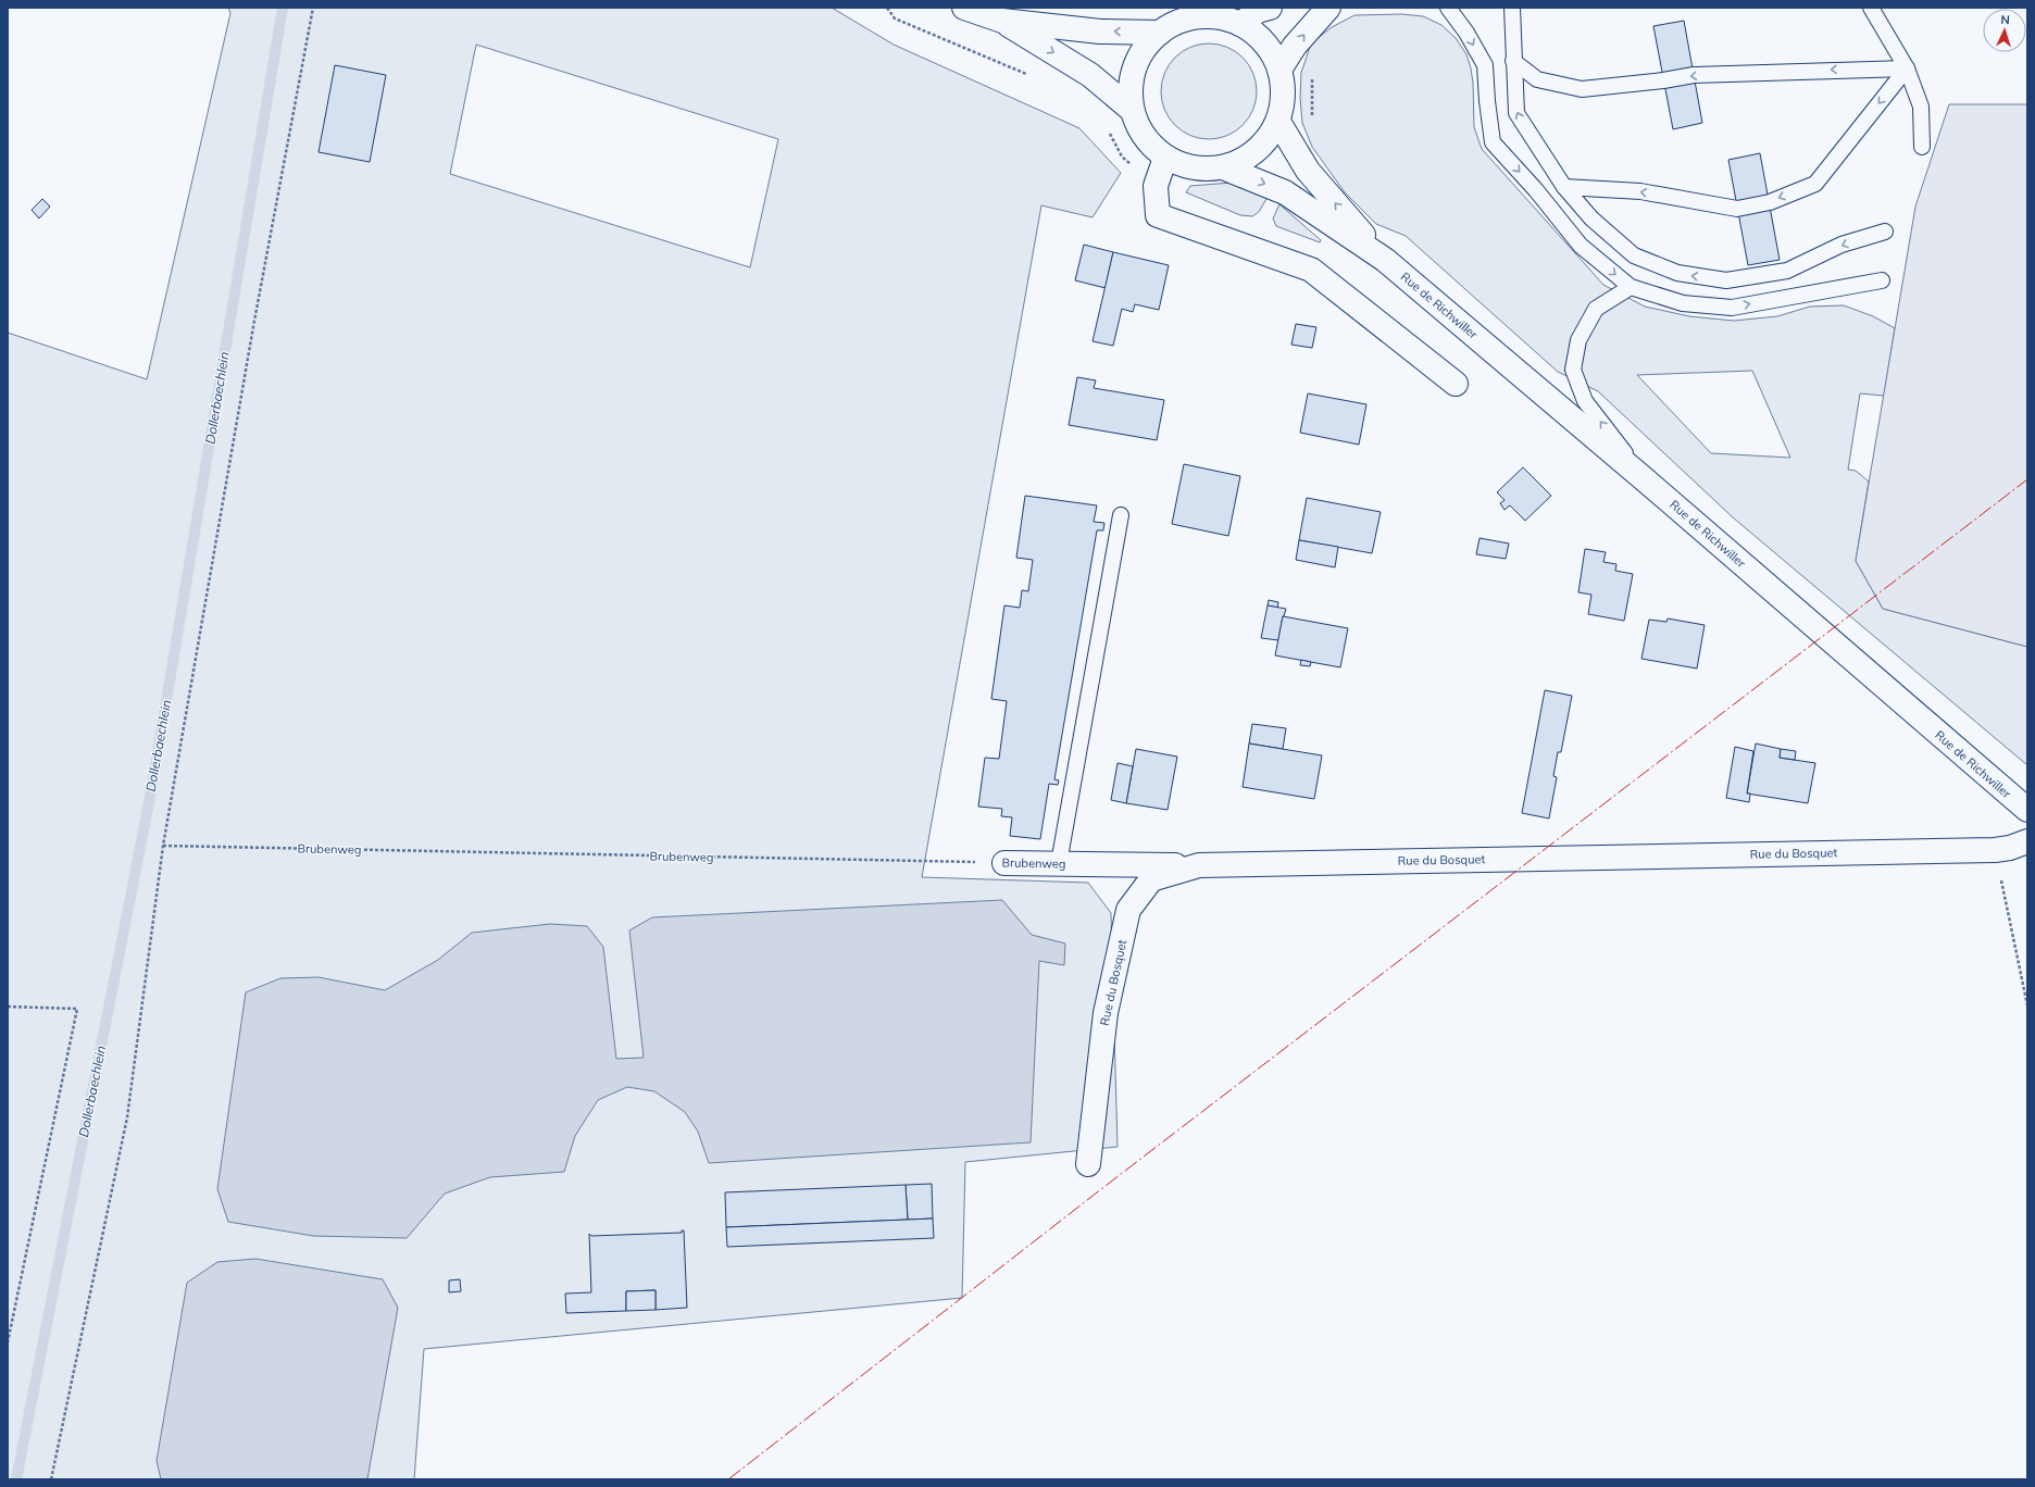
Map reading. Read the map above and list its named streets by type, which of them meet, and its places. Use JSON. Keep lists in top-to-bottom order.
{
  "streets": {
    "main road": ["Rue de Richwiller", "Brubenweg", "Rue du Bosquet"]
  },
  "crossings": [
    ["Brubenweg", "Rue du Bosquet"]
  ],
  "water": ["Dollerbaechlein"],
  "north": "top"
}
